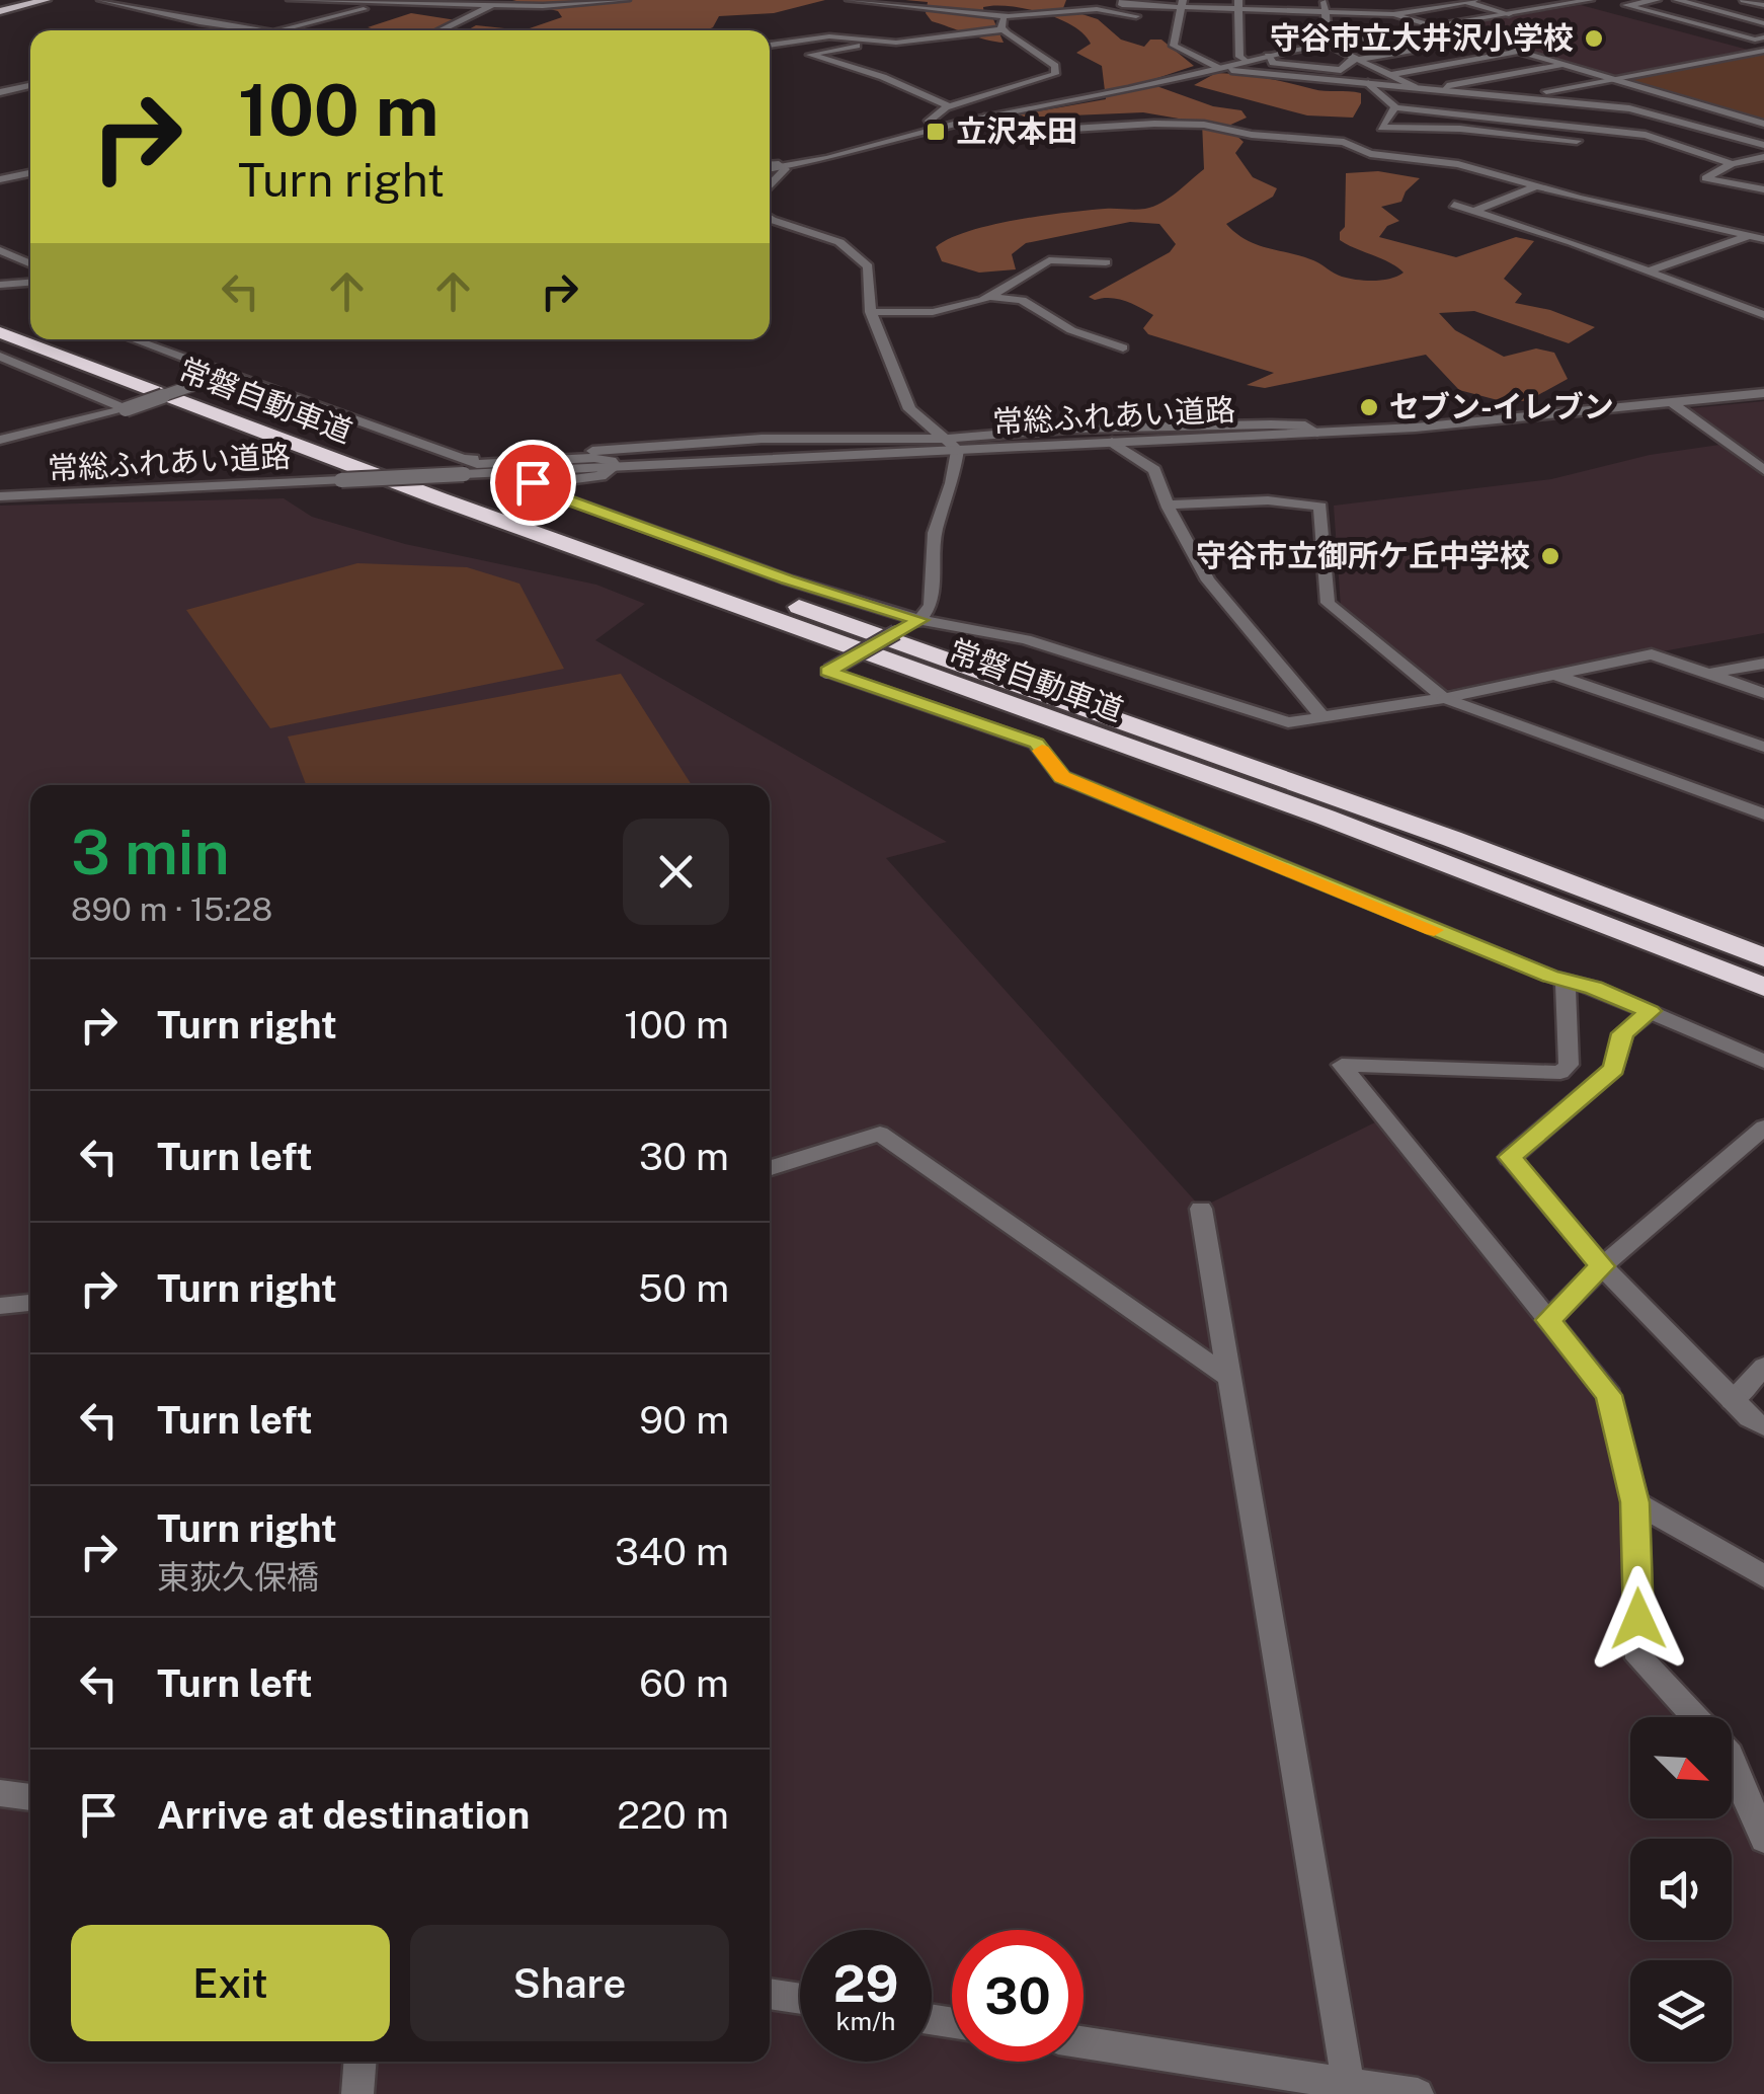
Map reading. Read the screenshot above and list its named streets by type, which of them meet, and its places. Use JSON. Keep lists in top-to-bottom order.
{
  "streets": {
    "highway": ["常磐自動車道"],
    "street": ["常総ふれあい道路"]
  },
  "places": {
    "other": ["守谷市立大井沢小学校", "セブン-イレブン", "守谷市立御所ケ丘中学校"],
    "transit": ["立沢本田"]
  },
  "north": "bottom right",
  "page": {
    "turn": ["100 m", "Turn right"],
    "heading": ["3 min", "890 m · 15:28"],
    "list": [
      {
        "name": "Turn right",
        "value": "100 m"
      },
      {
        "name": "Turn left",
        "value": "30 m"
      },
      {
        "name": "Turn right",
        "value": "50 m"
      },
      {
        "name": "Turn left",
        "value": "90 m"
      },
      {
        "name": "Turn right",
        "note": "東荻久保橋",
        "value": "340 m"
      },
      {
        "name": "Turn left",
        "value": "60 m"
      },
      {
        "name": "Arrive at destination",
        "value": "220 m"
      }
    ],
    "buttons": ["Exit", "Share"],
    "speed": "29 km/h",
    "limit": "30"
  }
}
